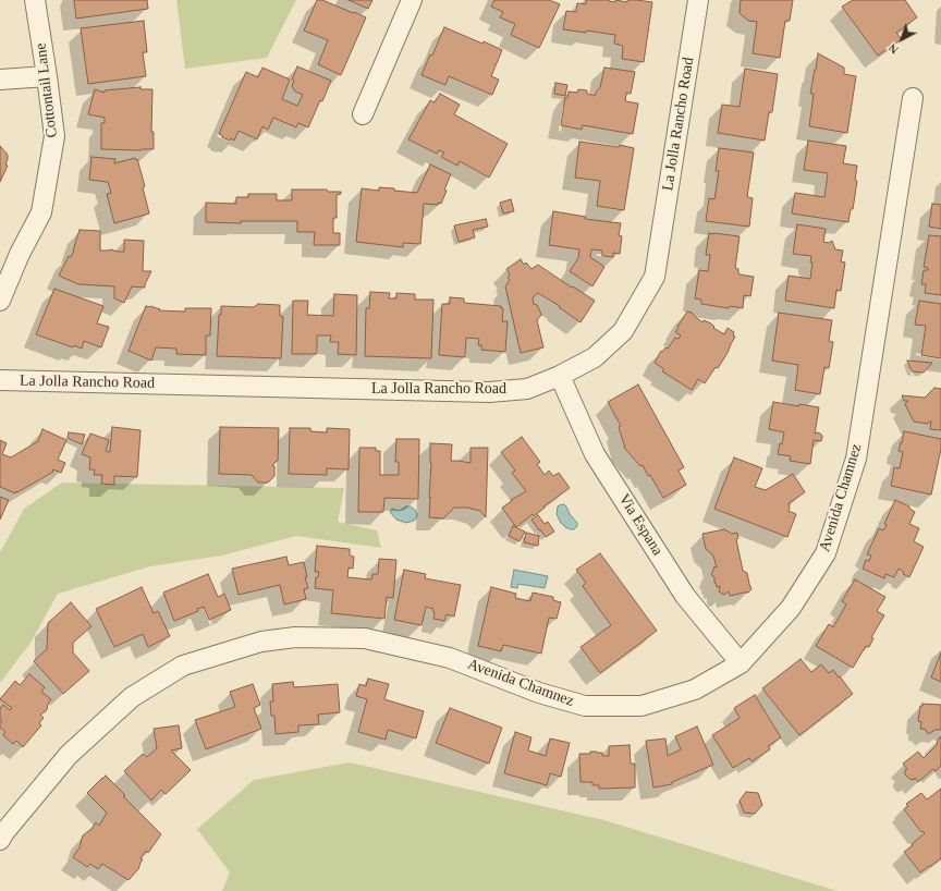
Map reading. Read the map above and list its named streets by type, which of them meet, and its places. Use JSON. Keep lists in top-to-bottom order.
{
  "streets": {
    "street": [
      "Cottontail Lane",
      "La Jolla Rancho Road",
      "Avenida Chamnez",
      "Via Espana"
    ]
  },
  "crossings": [
    ["La Jolla Rancho Road", "Via Espana"],
    ["Avenida Chamnez", "Via Espana"]
  ],
  "north": "bottom left"
}
